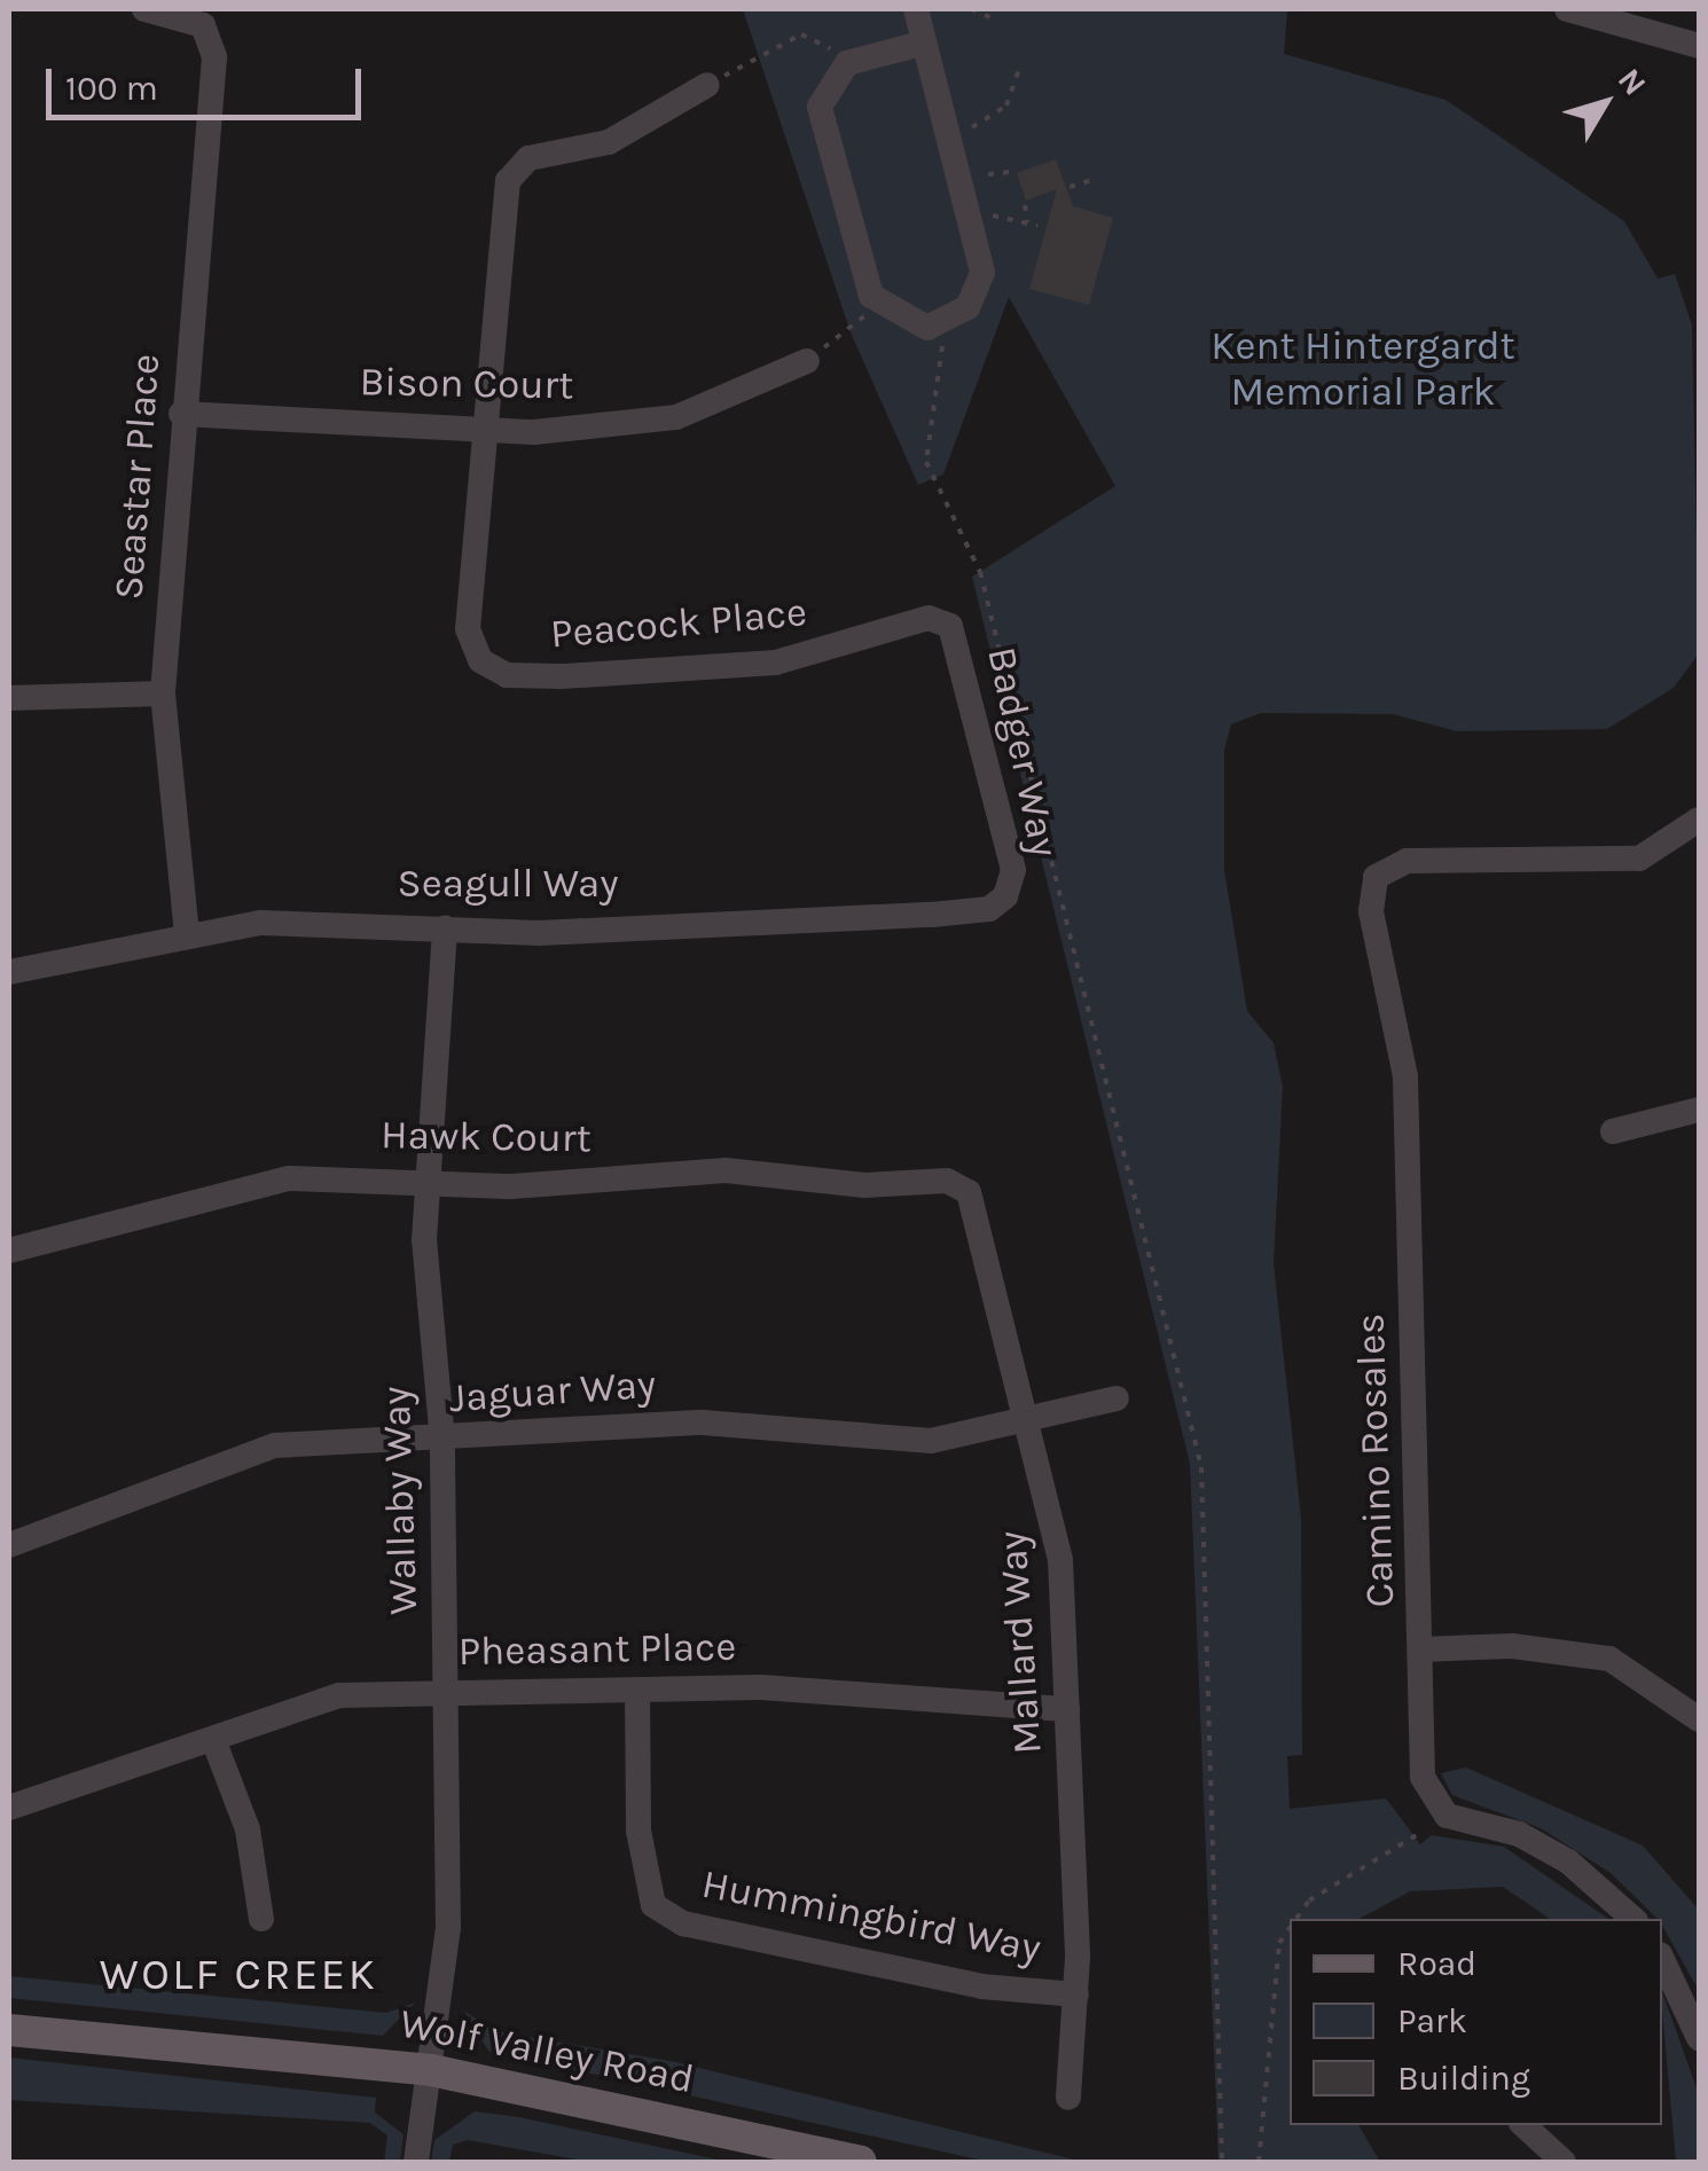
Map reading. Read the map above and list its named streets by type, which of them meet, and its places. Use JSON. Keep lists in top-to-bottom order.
{
  "streets": {
    "main road": ["Wolf Valley Road"],
    "street": [
      "Bison Court",
      "Seastar Place",
      "Peacock Place",
      "Badger Way",
      "Seagull Way",
      "Hawk Court",
      "Jaguar Way",
      "Camino Rosales",
      "Wallaby Way",
      "Mallard Way",
      "Pheasant Place",
      "Hummingbird Way"
    ]
  },
  "crossings": [
    ["Bison Court", "Seastar Place"],
    ["Bison Court", "Peacock Place"],
    ["Seastar Place", "Seagull Way"],
    ["Peacock Place", "Badger Way"],
    ["Badger Way", "Seagull Way"],
    ["Seagull Way", "Wallaby Way"],
    ["Hawk Court", "Wallaby Way"],
    ["Hawk Court", "Mallard Way"],
    ["Jaguar Way", "Wallaby Way"],
    ["Jaguar Way", "Mallard Way"],
    ["Wallaby Way", "Pheasant Place"],
    ["Wallaby Way", "Wolf Valley Road"],
    ["Mallard Way", "Pheasant Place"],
    ["Mallard Way", "Hummingbird Way"],
    ["Pheasant Place", "Hummingbird Way"]
  ],
  "districts": ["WOLF CREEK"],
  "parks": ["Kent Hintergardt Memorial Park"],
  "legend": ["Road", "Park", "Building"],
  "scale_bar": "100 m",
  "north": "top right"
}
